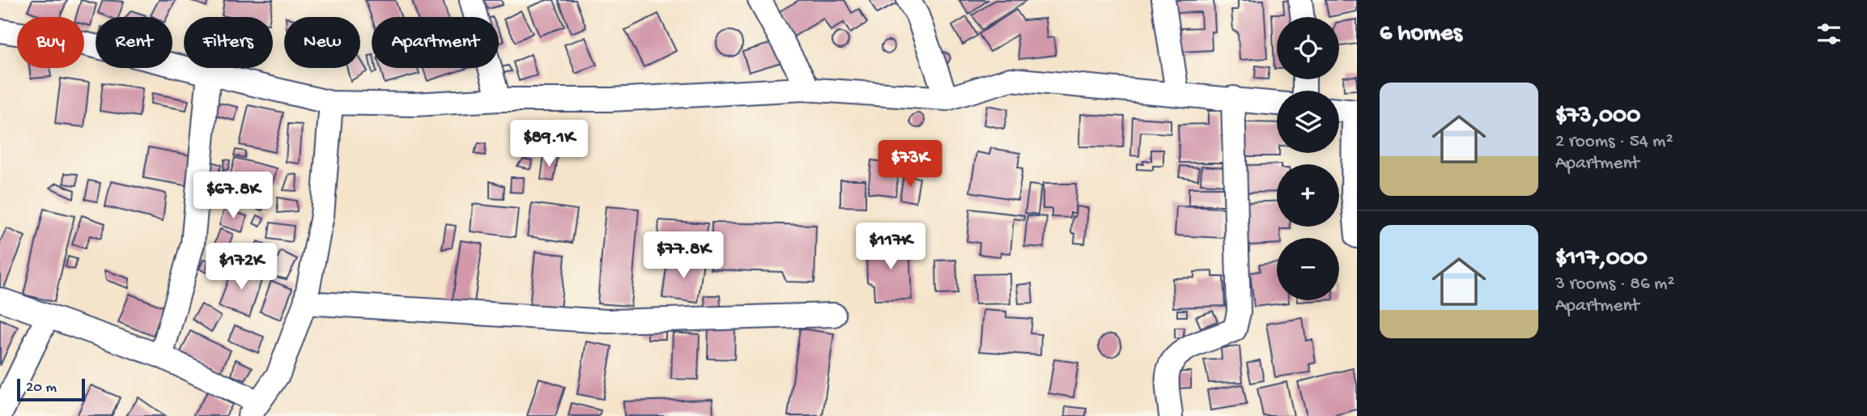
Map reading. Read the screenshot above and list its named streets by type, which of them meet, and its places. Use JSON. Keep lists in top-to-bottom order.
{
  "scale_bar": "20 m",
  "page": {
    "heading": "6 homes",
    "map_buttons": ["+", "−"],
    "chip": [
      "Buy",
      "Rent",
      "Filters",
      "New",
      "Apartment"
    ],
    "list": [
      {
        "name": "$73,000",
        "note": "2 rooms · 54 m² · Apartment"
      },
      {
        "name": "$117,000",
        "note": "3 rooms · 86 m² · Apartment"
      }
    ],
    "price": [
      "$89.1K",
      "$73K",
      "$67.8K",
      "$117K",
      "$77.8K",
      "$172K"
    ],
    "scale": "20 m"
  }
}
